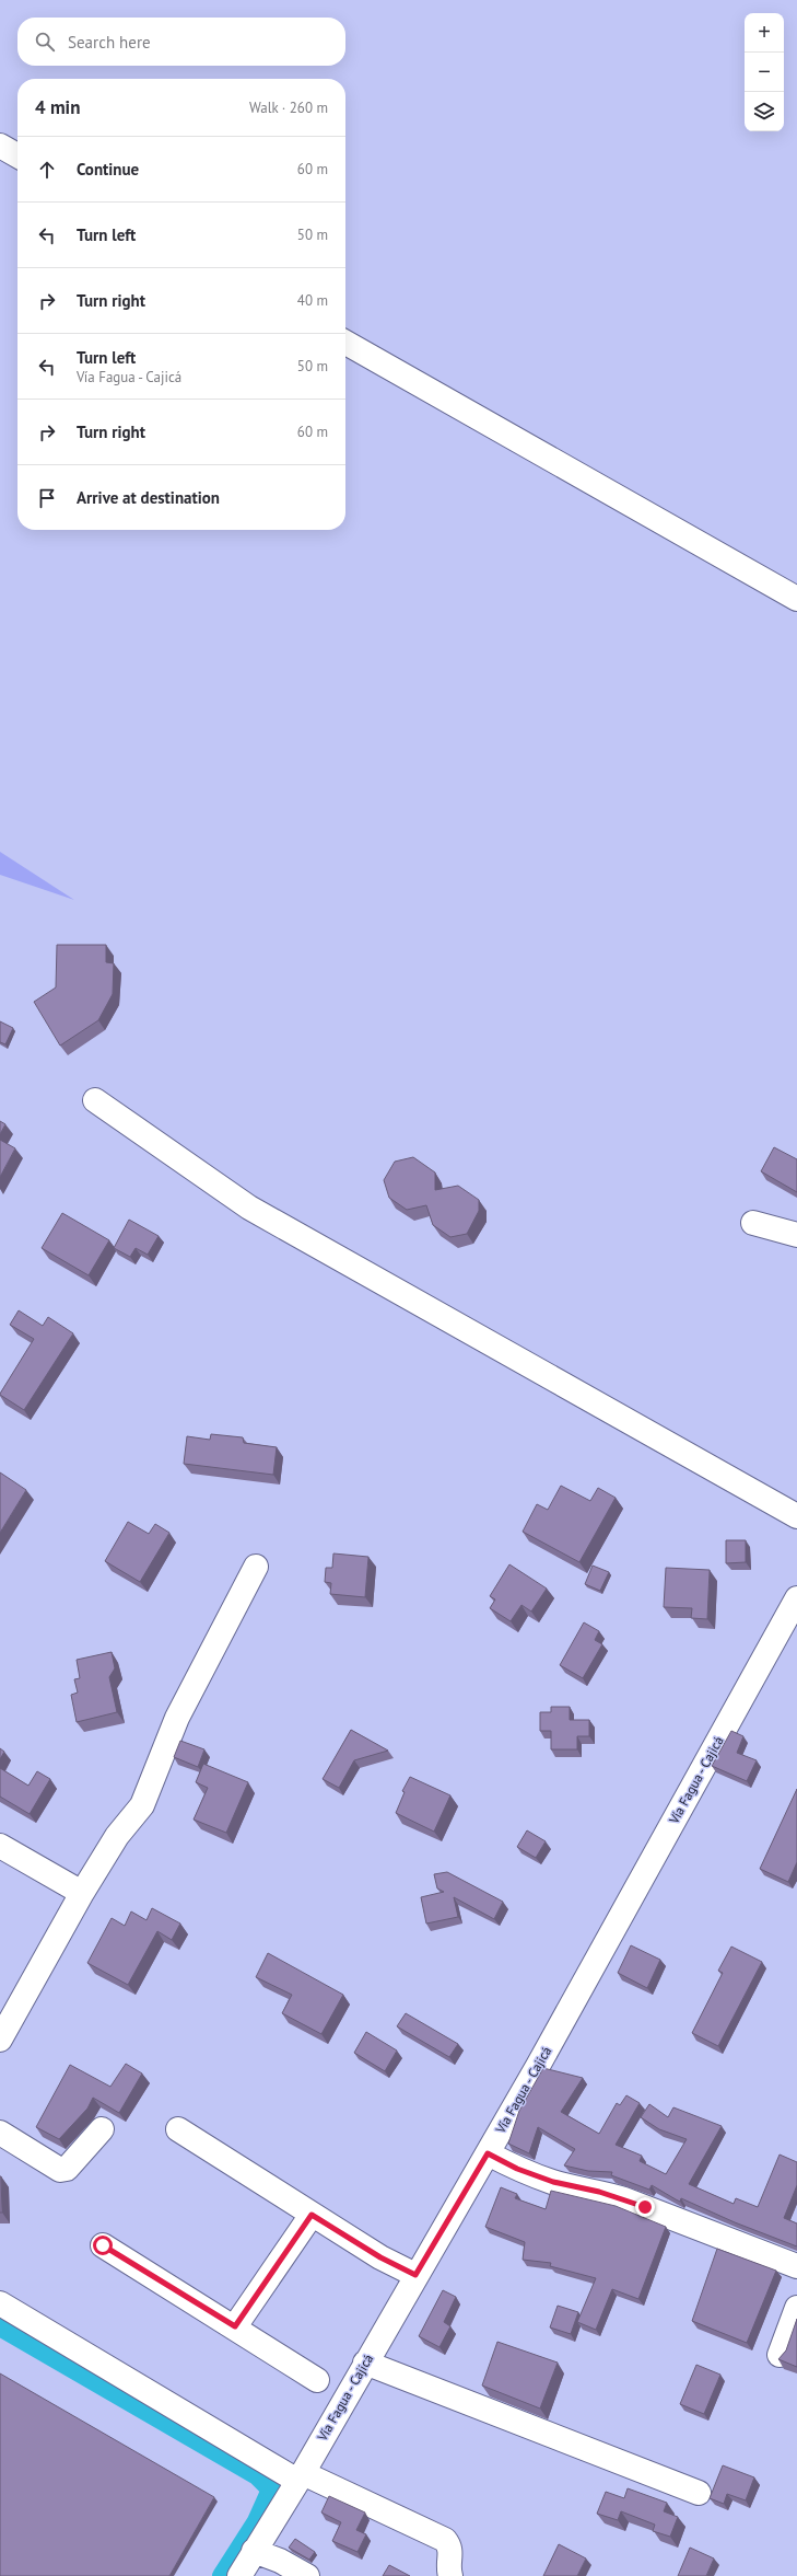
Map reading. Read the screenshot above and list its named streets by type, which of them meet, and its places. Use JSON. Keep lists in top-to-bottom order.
{
  "streets": {
    "street": ["Vía Fagua - Cajicá"]
  },
  "page": {
    "map_buttons": ["+", "−"],
    "search": "Search here",
    "heading": ["4 min", "Walk · 260 m"],
    "list": [
      ["Continue", "60 m"],
      ["Turn left", "50 m"],
      ["Turn right", "40 m"],
      ["Turn left", "Vía Fagua - Cajicá", "50 m"],
      ["Turn right", "60 m"],
      "Arrive at destination"
    ]
  }
}
